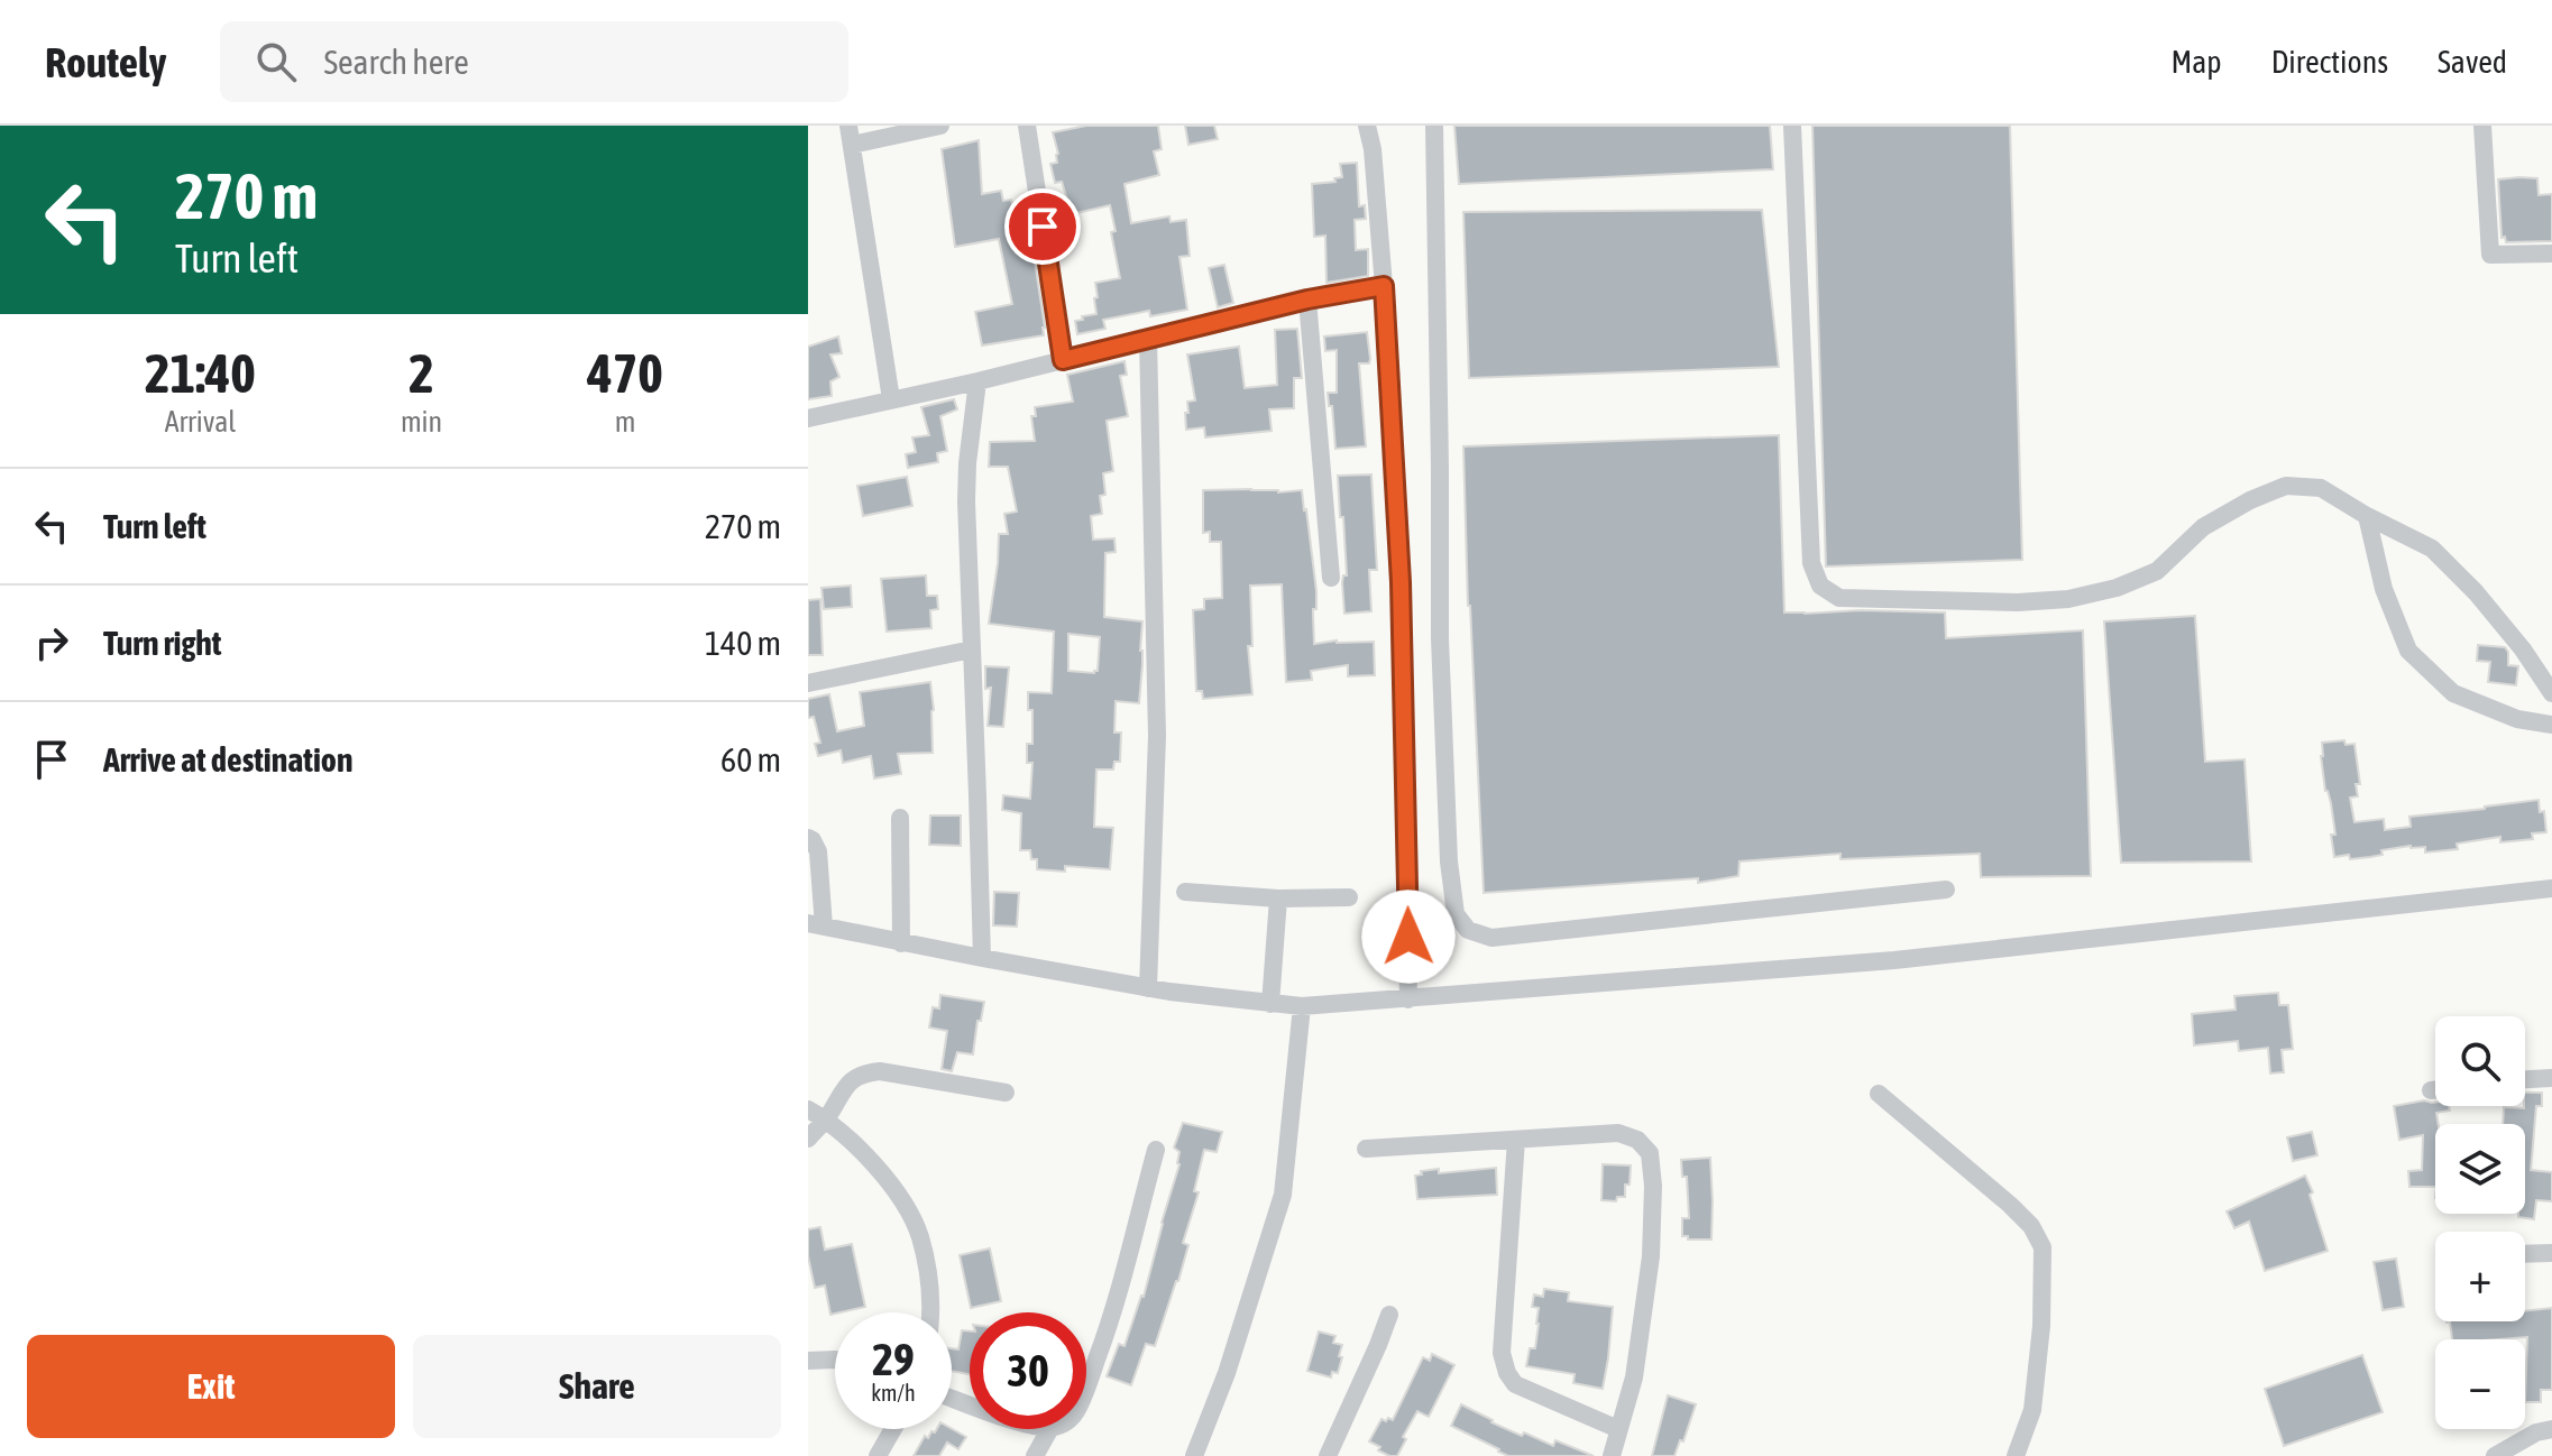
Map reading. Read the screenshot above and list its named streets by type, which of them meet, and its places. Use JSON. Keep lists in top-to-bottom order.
{
  "page": {
    "header": "Routely",
    "search": "Search here",
    "nav": ["Map", "Directions", "Saved"],
    "turn": ["270 m", "Turn left"],
    "eta": [
      "21:40",
      "Arrival",
      "2",
      "min",
      "470",
      "m"
    ],
    "list": [
      {
        "name": "Turn left",
        "value": "270 m"
      },
      {
        "name": "Turn right",
        "value": "140 m"
      },
      {
        "name": "Arrive at destination",
        "value": "60 m"
      }
    ],
    "map_buttons": ["+", "−"],
    "speed": "29 km/h",
    "limit": "30",
    "buttons": ["Exit", "Share"]
  }
}
